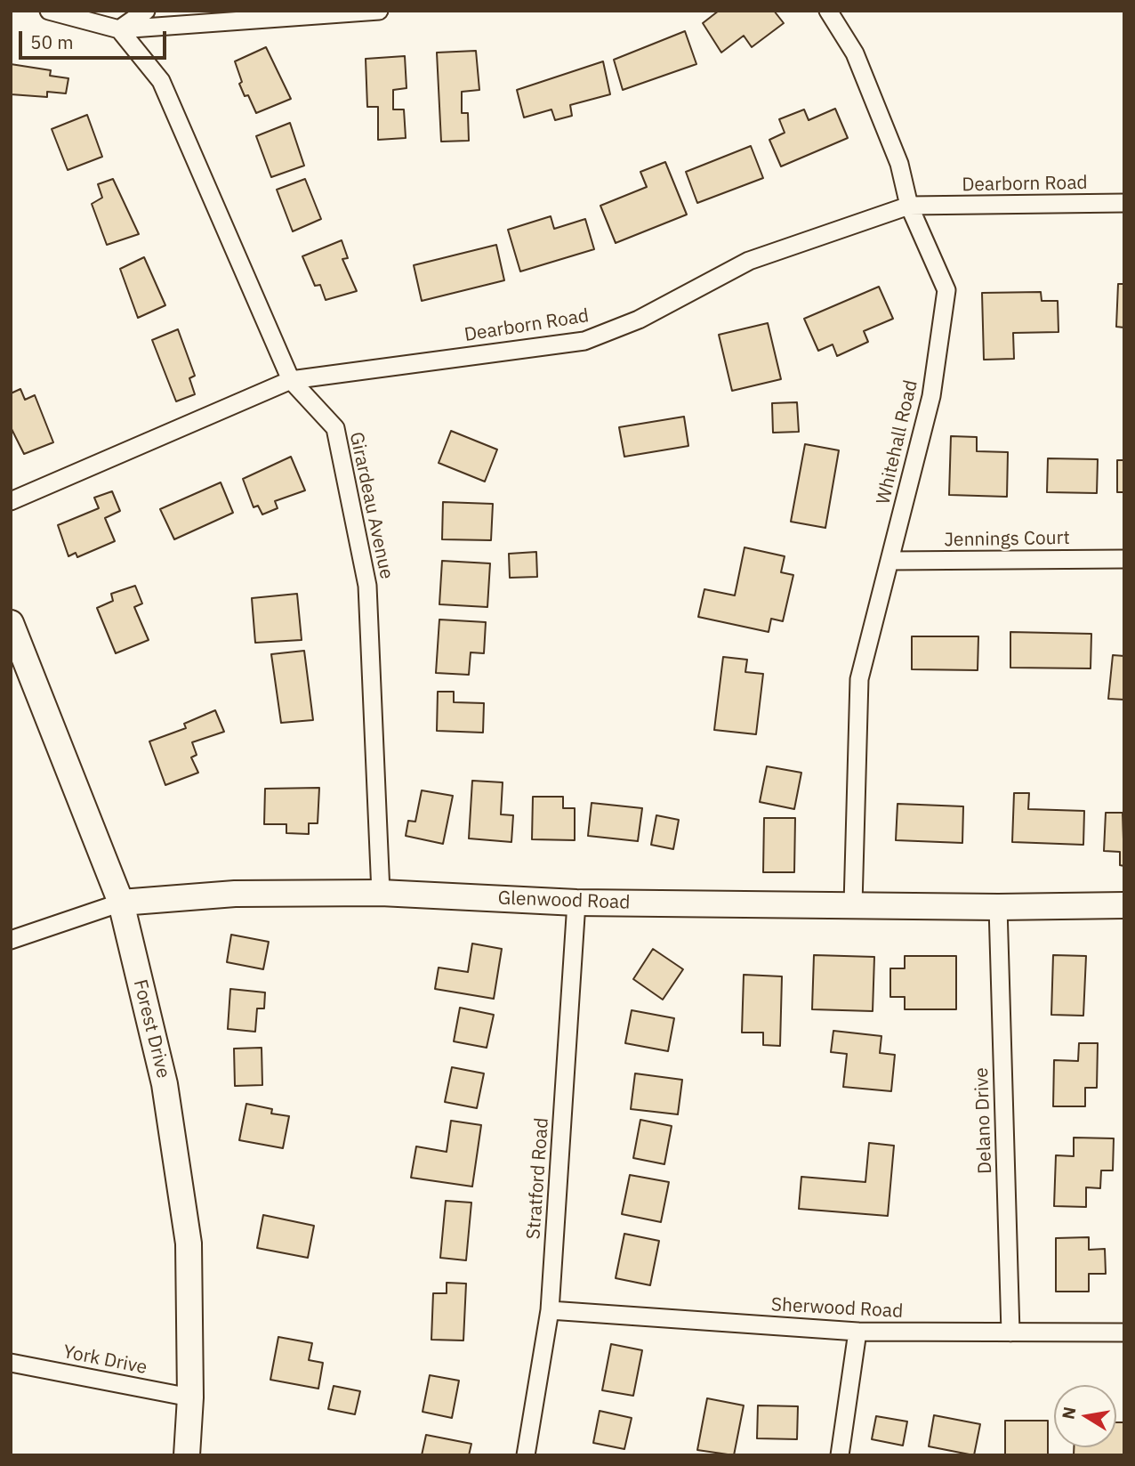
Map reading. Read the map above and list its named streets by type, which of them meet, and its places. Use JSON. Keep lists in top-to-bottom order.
{
  "streets": {
    "street": [
      "Dearborn Road",
      "Whitehall Road",
      "Girardeau Avenue",
      "Jennings Court",
      "Glenwood Road",
      "Forest Drive",
      "Delano Drive",
      "Stratford Road",
      "Sherwood Road",
      "York Drive"
    ]
  },
  "crossings": [
    ["Dearborn Road", "Whitehall Road"],
    ["Dearborn Road", "Girardeau Avenue"],
    ["Whitehall Road", "Jennings Court"],
    ["Whitehall Road", "Glenwood Road"],
    ["Girardeau Avenue", "Glenwood Road"],
    ["Glenwood Road", "Forest Drive"],
    ["Glenwood Road", "Delano Drive"],
    ["Glenwood Road", "Stratford Road"],
    ["Forest Drive", "York Drive"],
    ["Delano Drive", "Sherwood Road"],
    ["Stratford Road", "Sherwood Road"]
  ],
  "scale_bar": "50 m",
  "north": "left"
}
